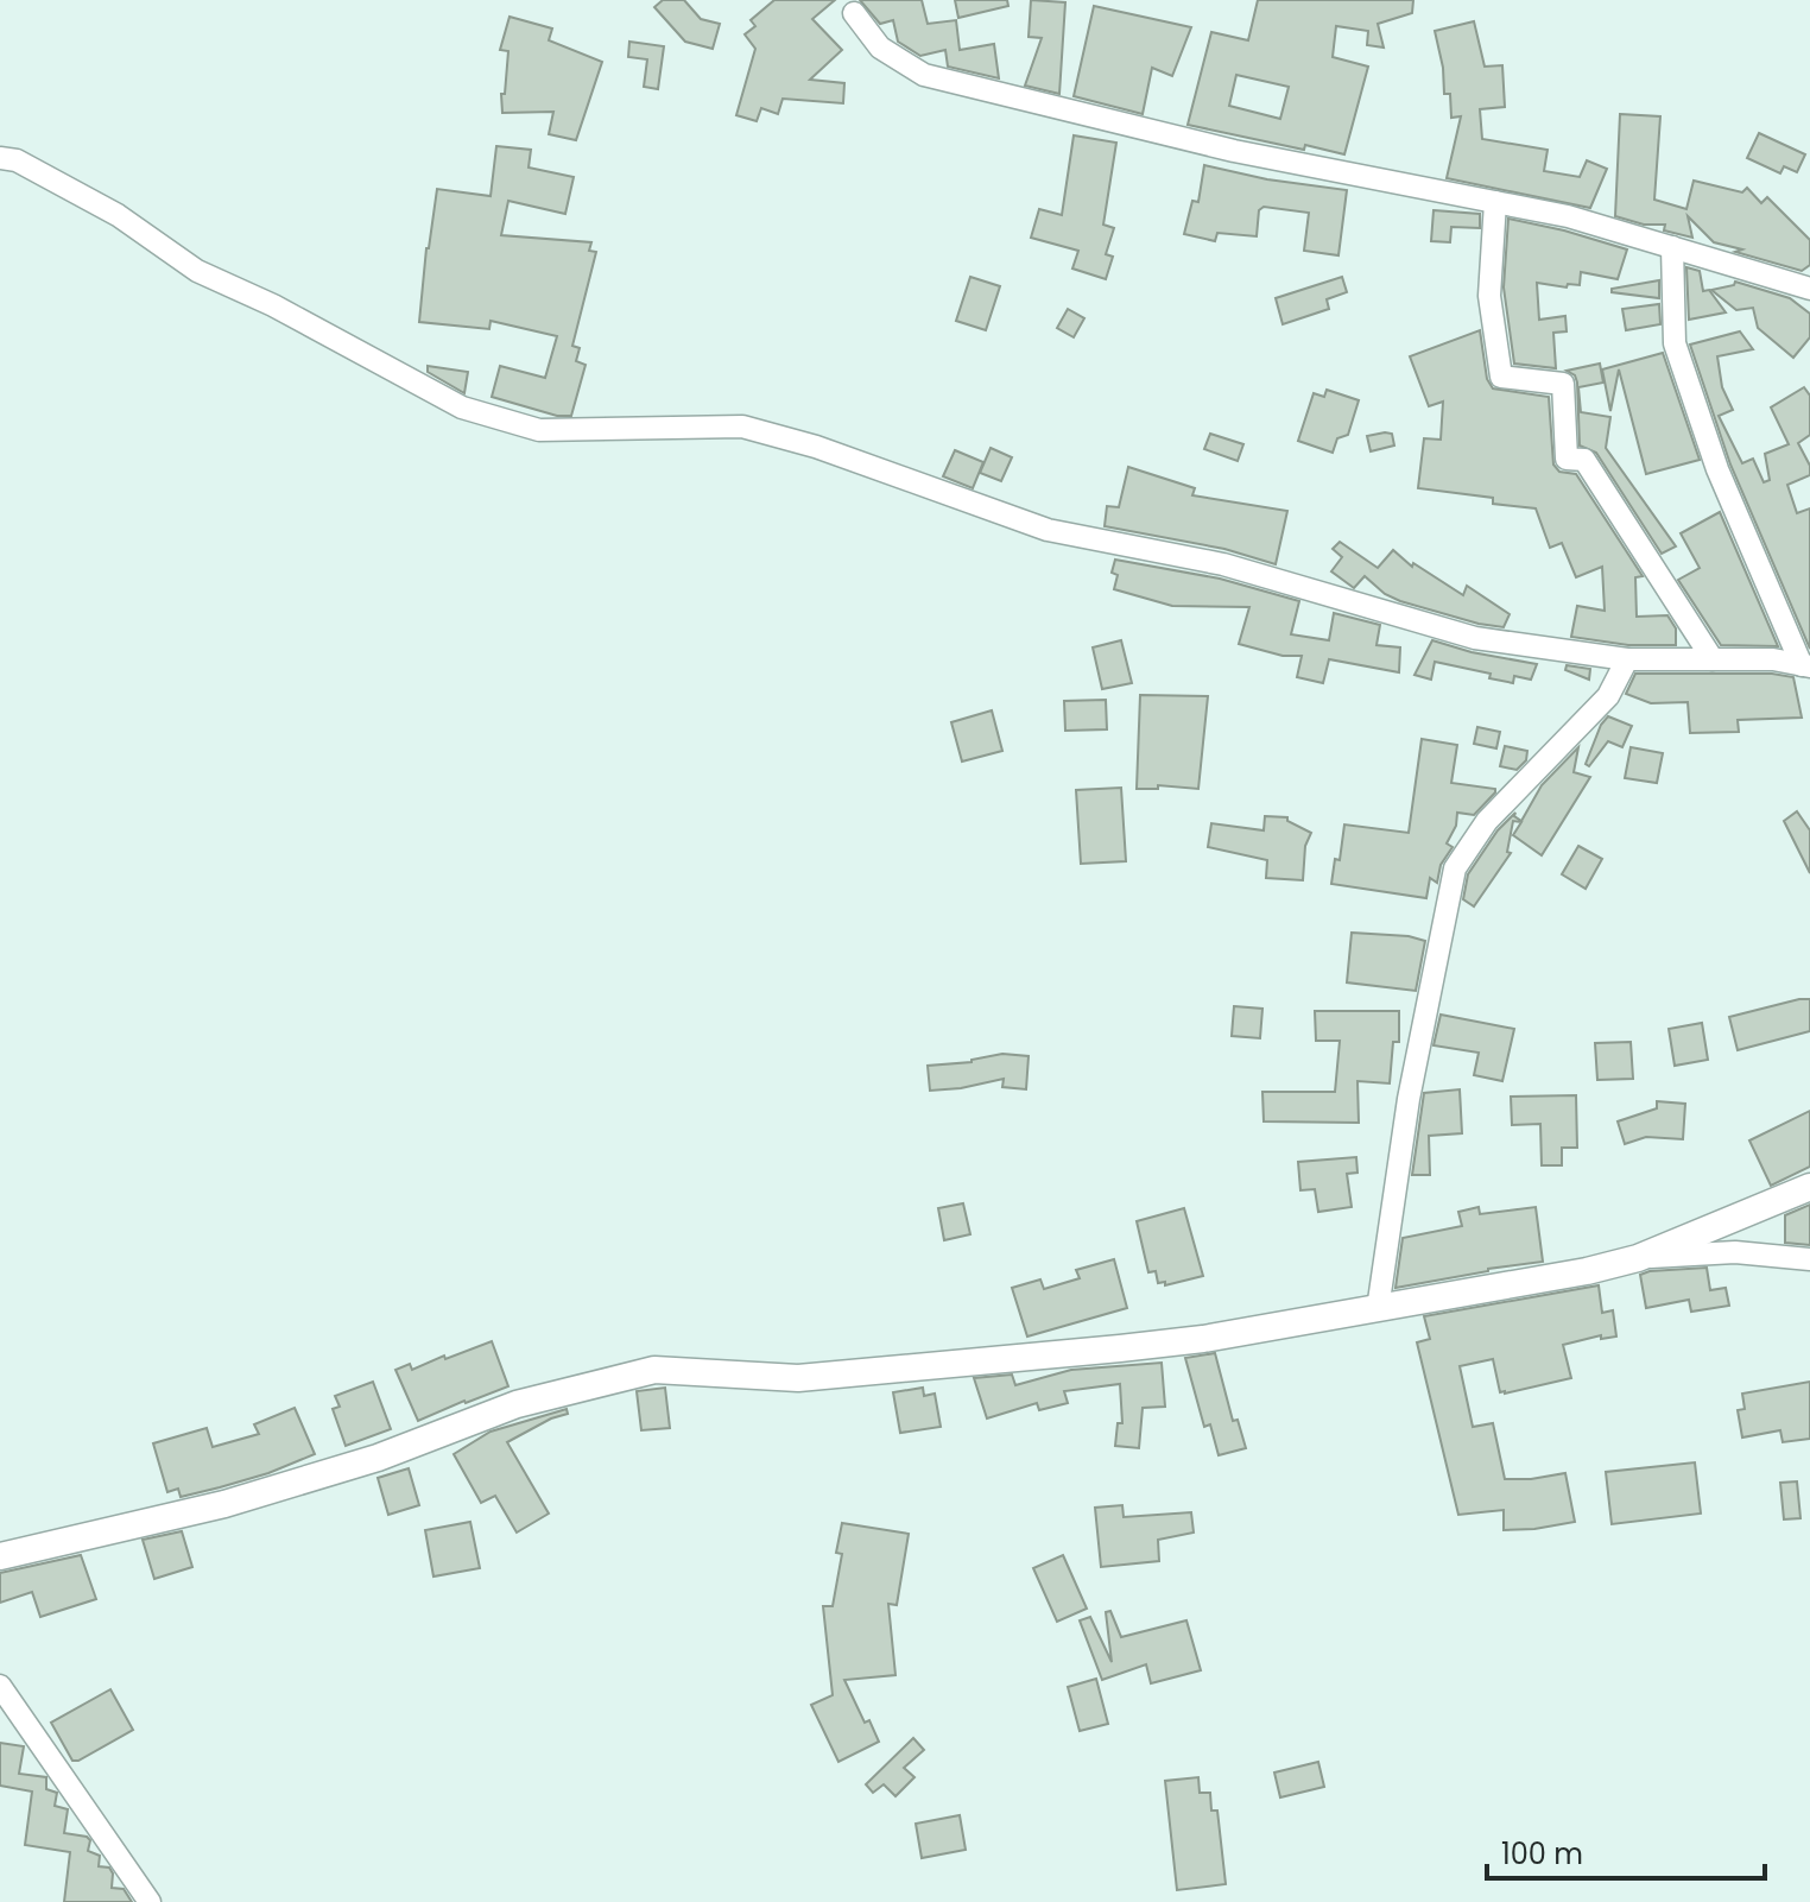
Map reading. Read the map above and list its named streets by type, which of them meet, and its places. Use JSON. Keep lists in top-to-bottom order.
{
  "scale_bar": "100 m"
}
